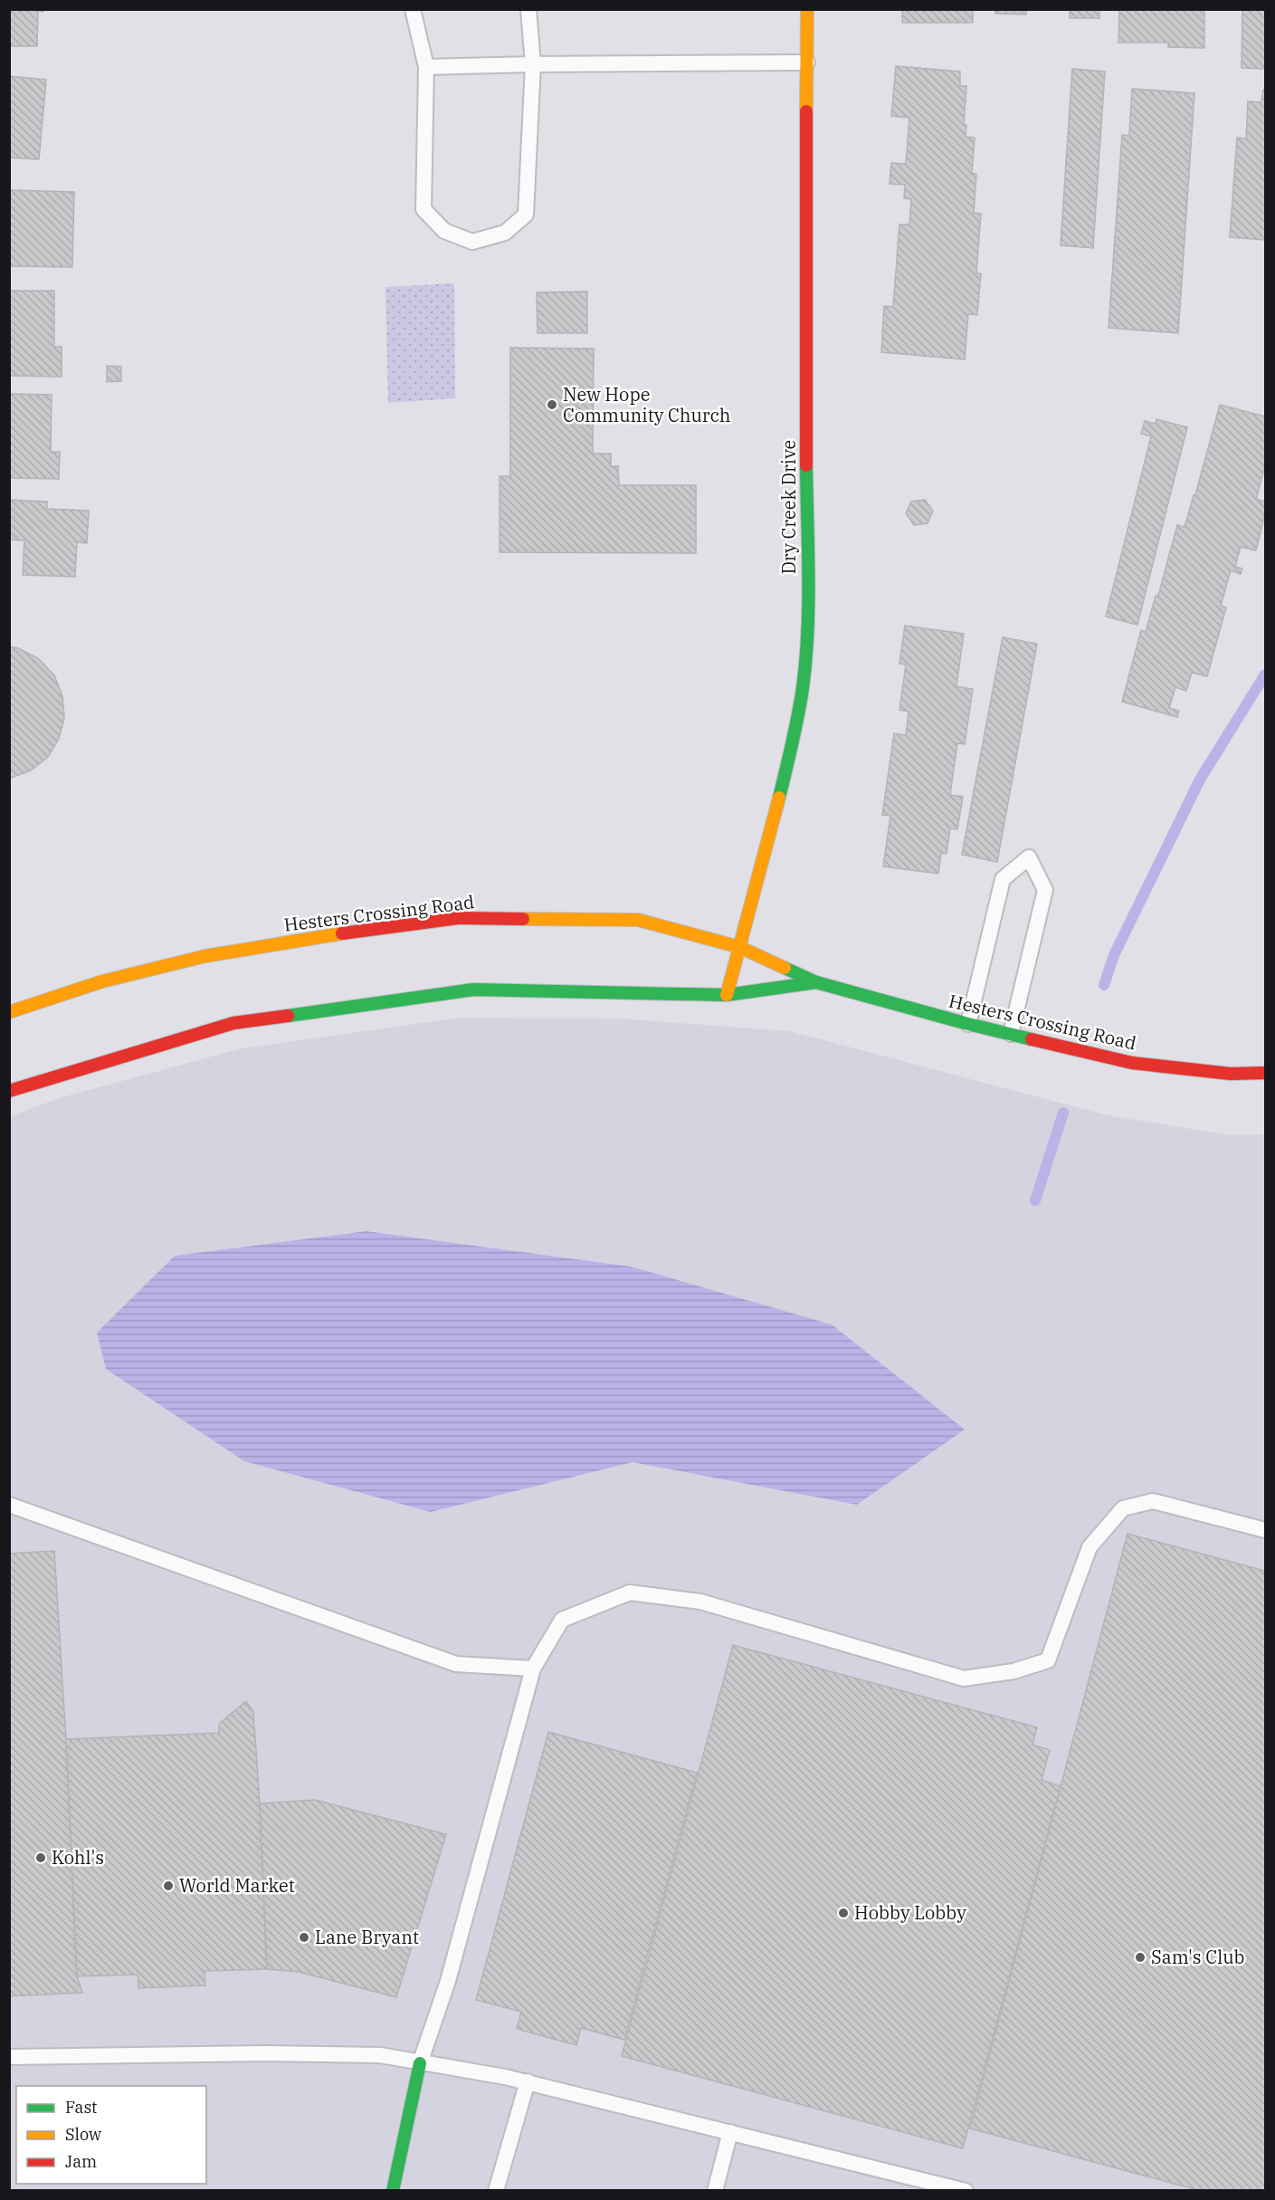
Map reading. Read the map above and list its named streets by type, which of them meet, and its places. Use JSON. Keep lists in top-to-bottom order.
{
  "streets": {
    "street": ["Dry Creek Drive", "Hesters Crossing Road"]
  },
  "crossings": [
    ["Dry Creek Drive", "Hesters Crossing Road"]
  ],
  "places": [
    "New Hope Community Church",
    "Kohl's",
    "World Market",
    "Hobby Lobby",
    "Lane Bryant",
    "Sam's Club"
  ],
  "legend": ["Fast", "Slow", "Jam"]
}
